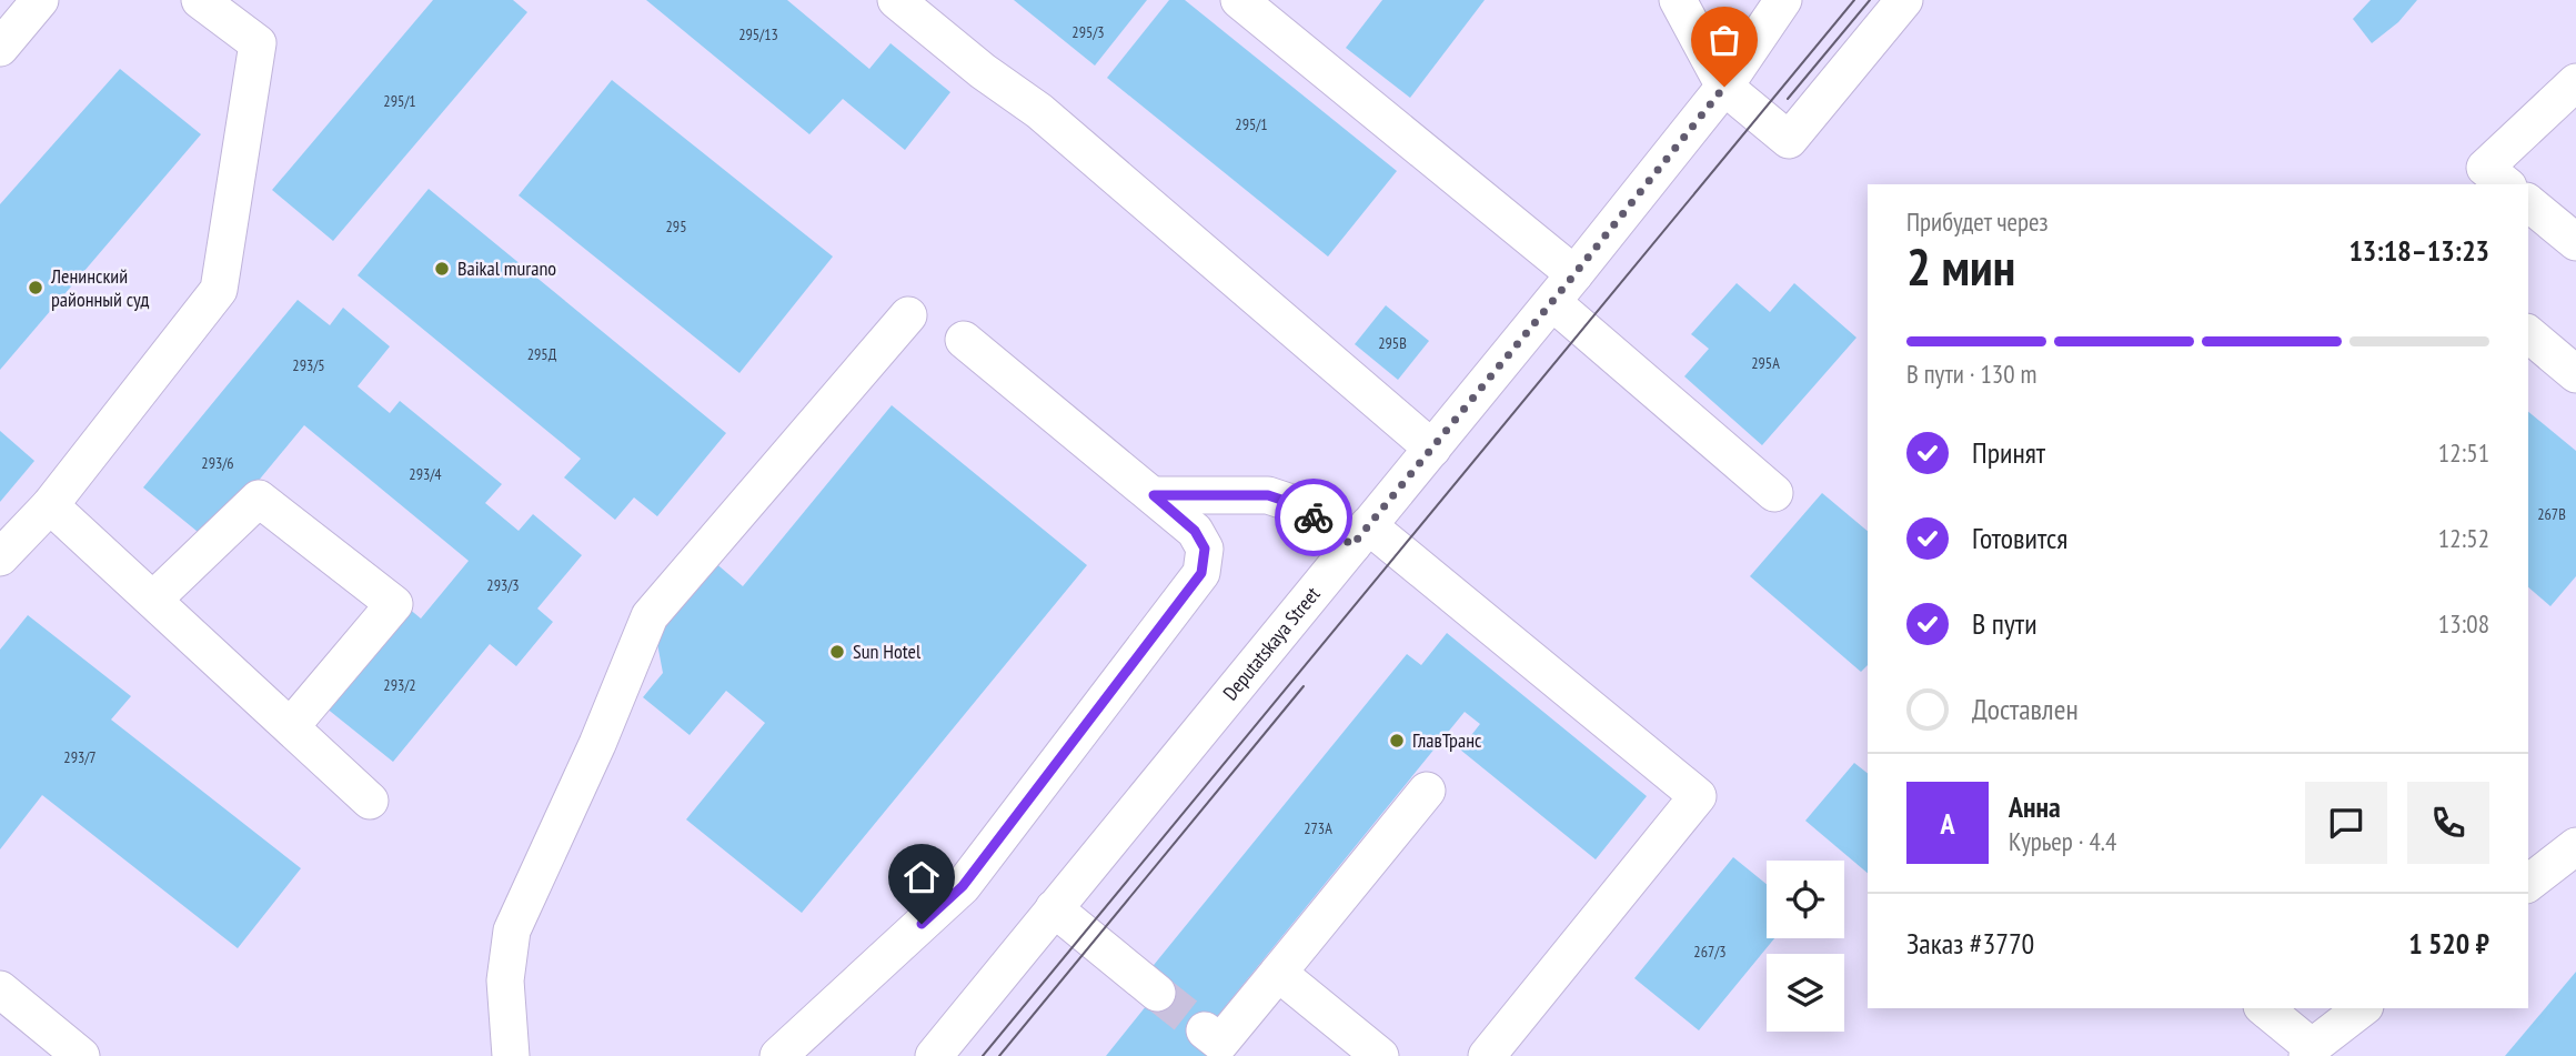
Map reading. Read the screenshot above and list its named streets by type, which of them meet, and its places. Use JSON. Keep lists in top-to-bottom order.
{
  "streets": {
    "street": ["Deputatskaya Street"]
  },
  "places": [
    "Baikal murano",
    "Ленинский районный суд",
    "Sun Hotel",
    "ГлавТранс"
  ],
  "house_numbers": [
    "295/3",
    "295/13",
    "295/1",
    "295/1",
    "295",
    "295В",
    "295Д",
    "295А",
    "293/5",
    "293/6",
    "293/4",
    "267В",
    "293/3",
    "293/2",
    "293/7",
    "273А",
    "267/3"
  ],
  "page": {
    "heading": ["2 мин", "Прибудет через", "13:18–13:23"],
    "panel": [
      "Анна",
      "Курьер · 4.4",
      "Заказ #3770",
      "1 520 ₽"
    ],
    "bar": "В пути · 130 m",
    "list": [
      ["Принят", "12:51"],
      ["Готовится", "12:52"],
      ["В пути", "13:08"],
      "Доставлен"
    ],
    "round": "А"
  }
}
